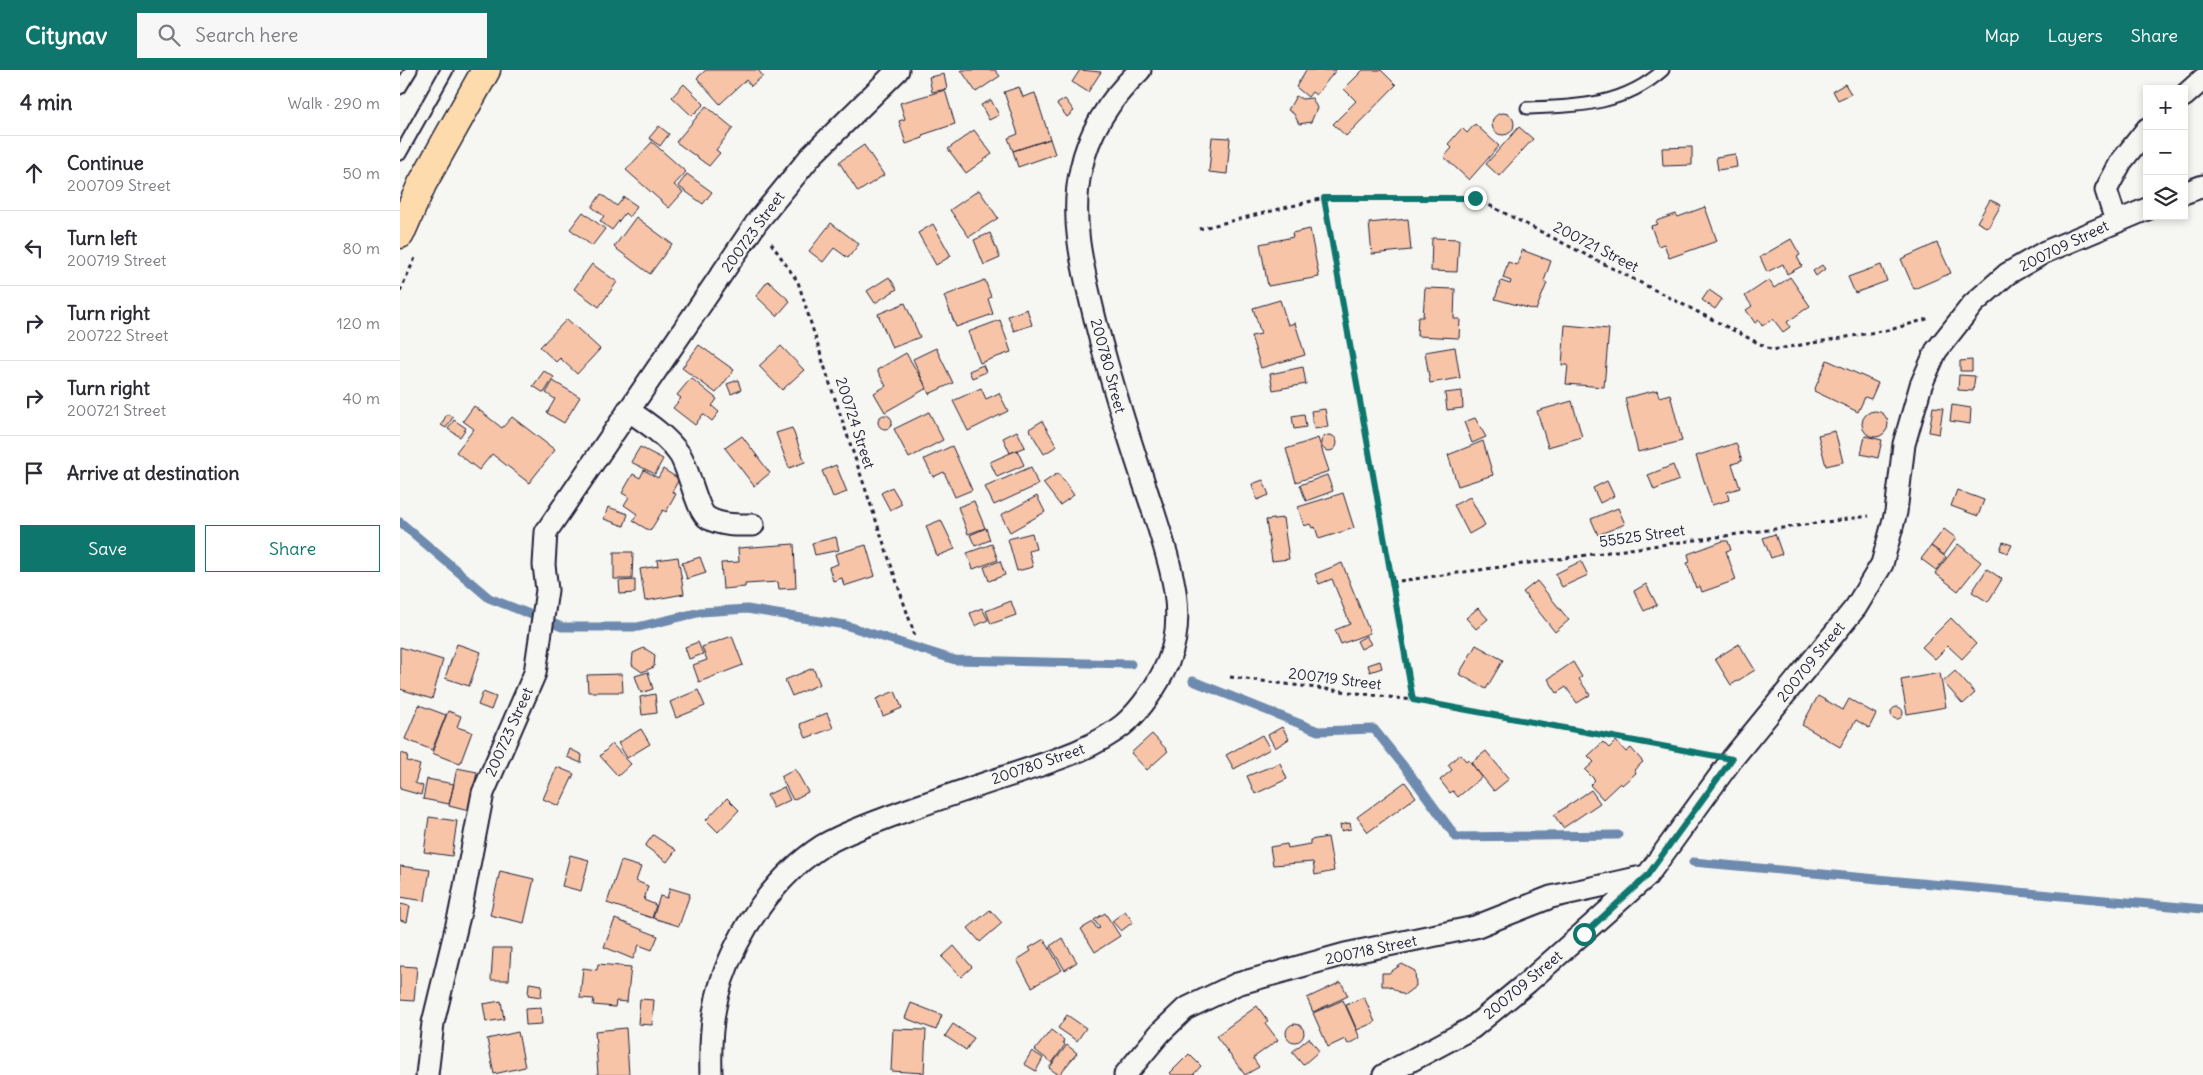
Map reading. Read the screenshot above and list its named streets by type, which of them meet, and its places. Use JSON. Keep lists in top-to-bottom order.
{
  "streets": {
    "street": [
      "200723 Street",
      "200709 Street",
      "200780 Street",
      "200718 Street"
    ],
    "path": [
      "200721 Street",
      "200724 Street",
      "55525 Street",
      "200719 Street"
    ]
  },
  "crossings": [
    ["200723 Street", "200724 Street"],
    ["200709 Street", "200721 Street"],
    ["200709 Street", "55525 Street"],
    ["200709 Street", "200719 Street"],
    ["200709 Street", "200718 Street"]
  ],
  "page": {
    "header": "Citynav",
    "search": "Search here",
    "nav": ["Map", "Layers", "Share"],
    "heading": ["4 min", "Walk · 290 m"],
    "map_buttons": ["+", "−"],
    "list": [
      ["Continue", "200709 Street", "50 m"],
      ["Turn left", "200719 Street", "80 m"],
      ["Turn right", "200722 Street", "120 m"],
      ["Turn right", "200721 Street", "40 m"],
      "Arrive at destination"
    ],
    "buttons": ["Save", "Share"]
  }
}
